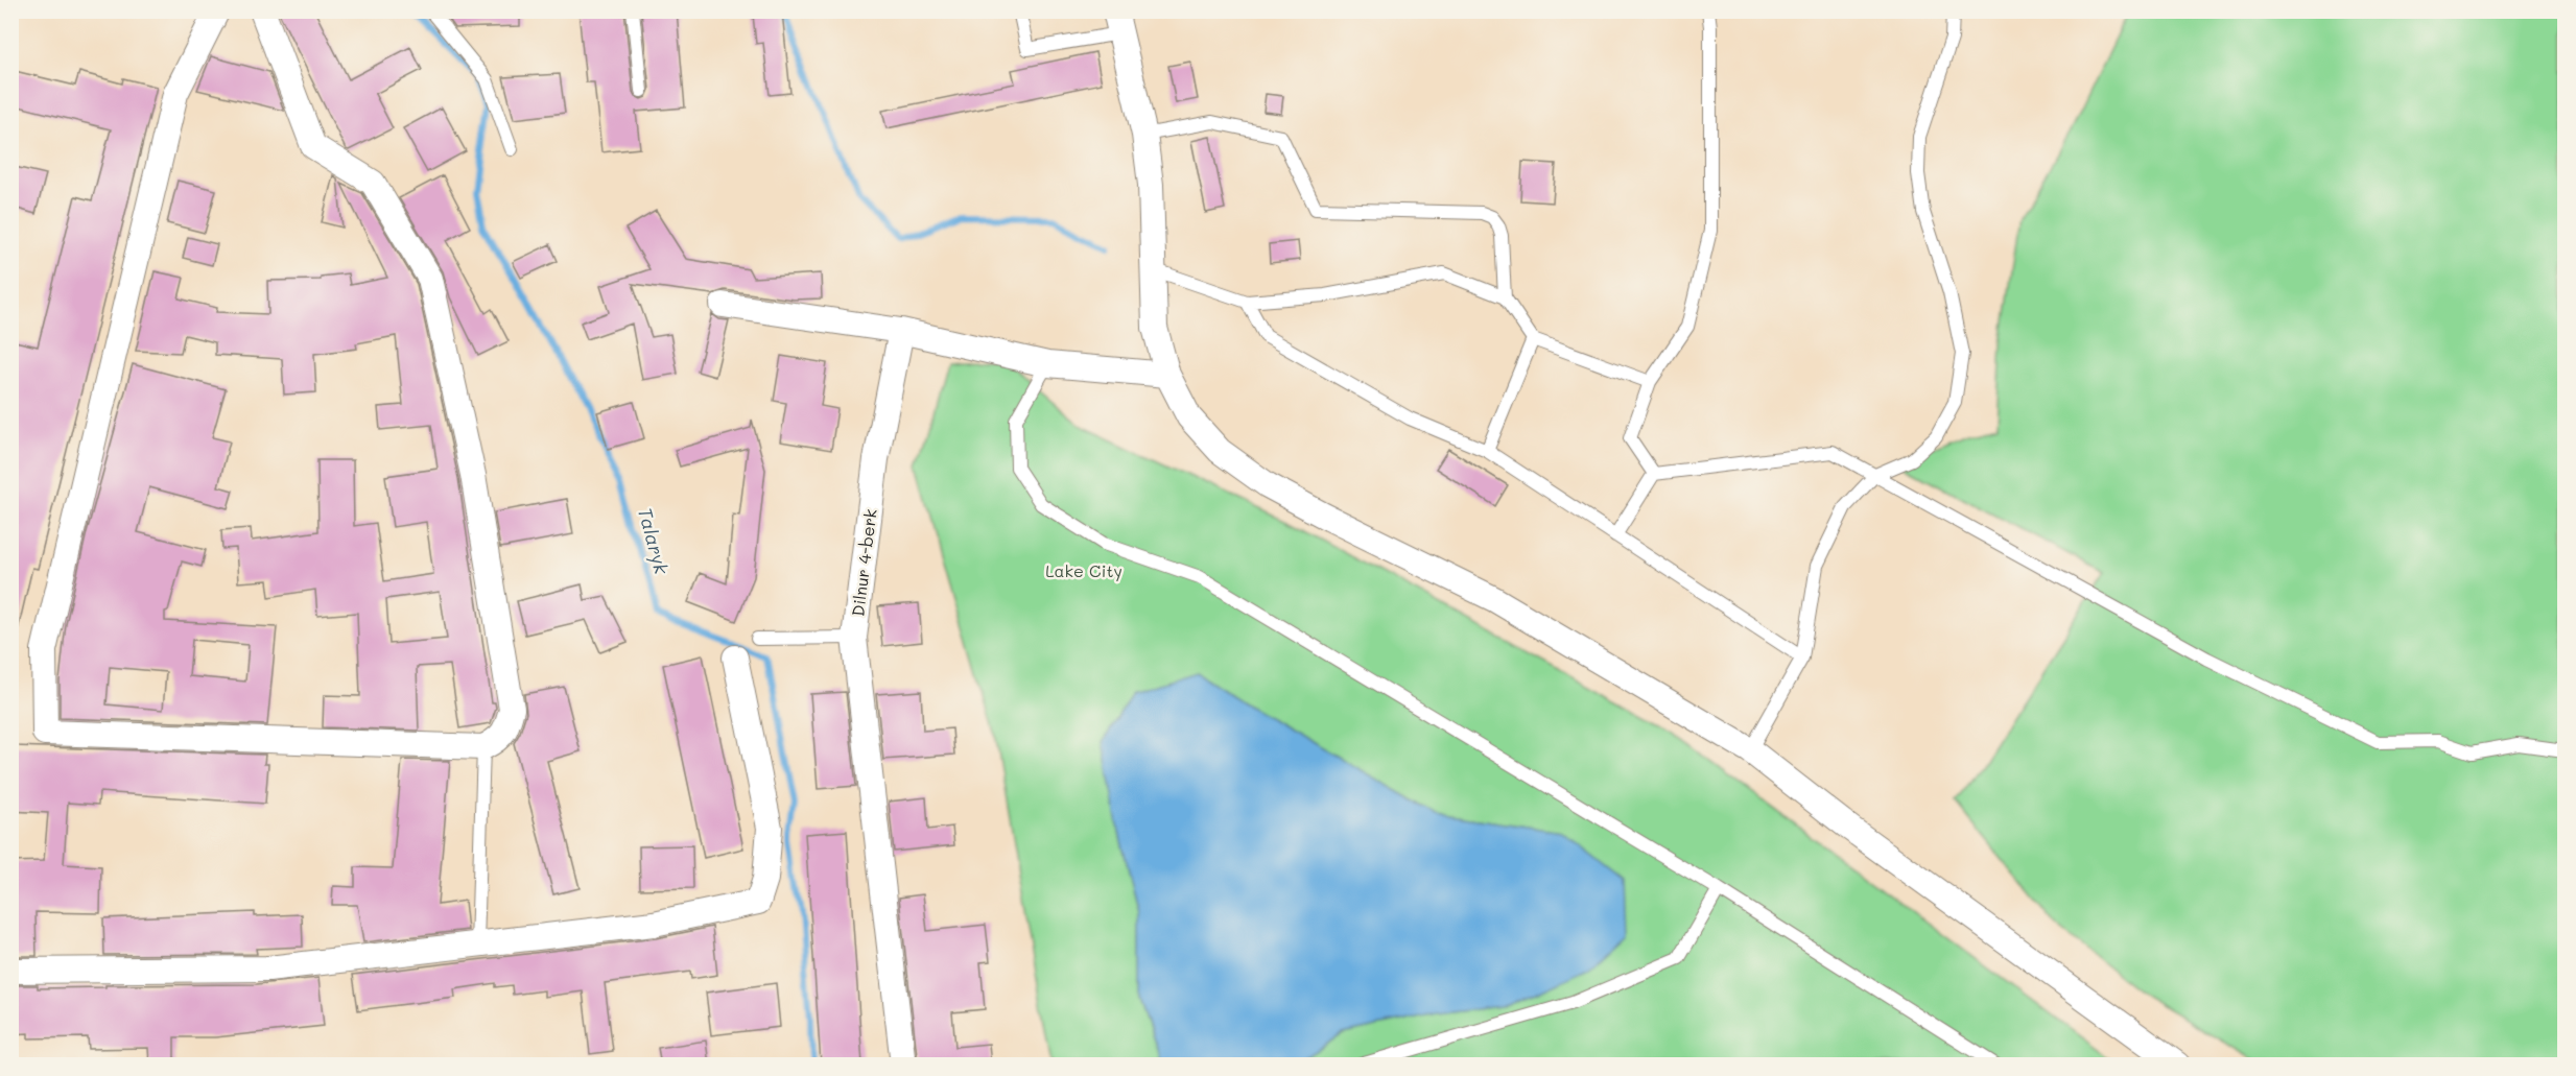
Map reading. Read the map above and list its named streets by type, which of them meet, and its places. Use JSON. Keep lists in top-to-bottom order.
{
  "streets": {
    "street": ["Dilnur 4-berk"]
  },
  "water": ["Talaryk"],
  "parks": ["Lake City"]
}
